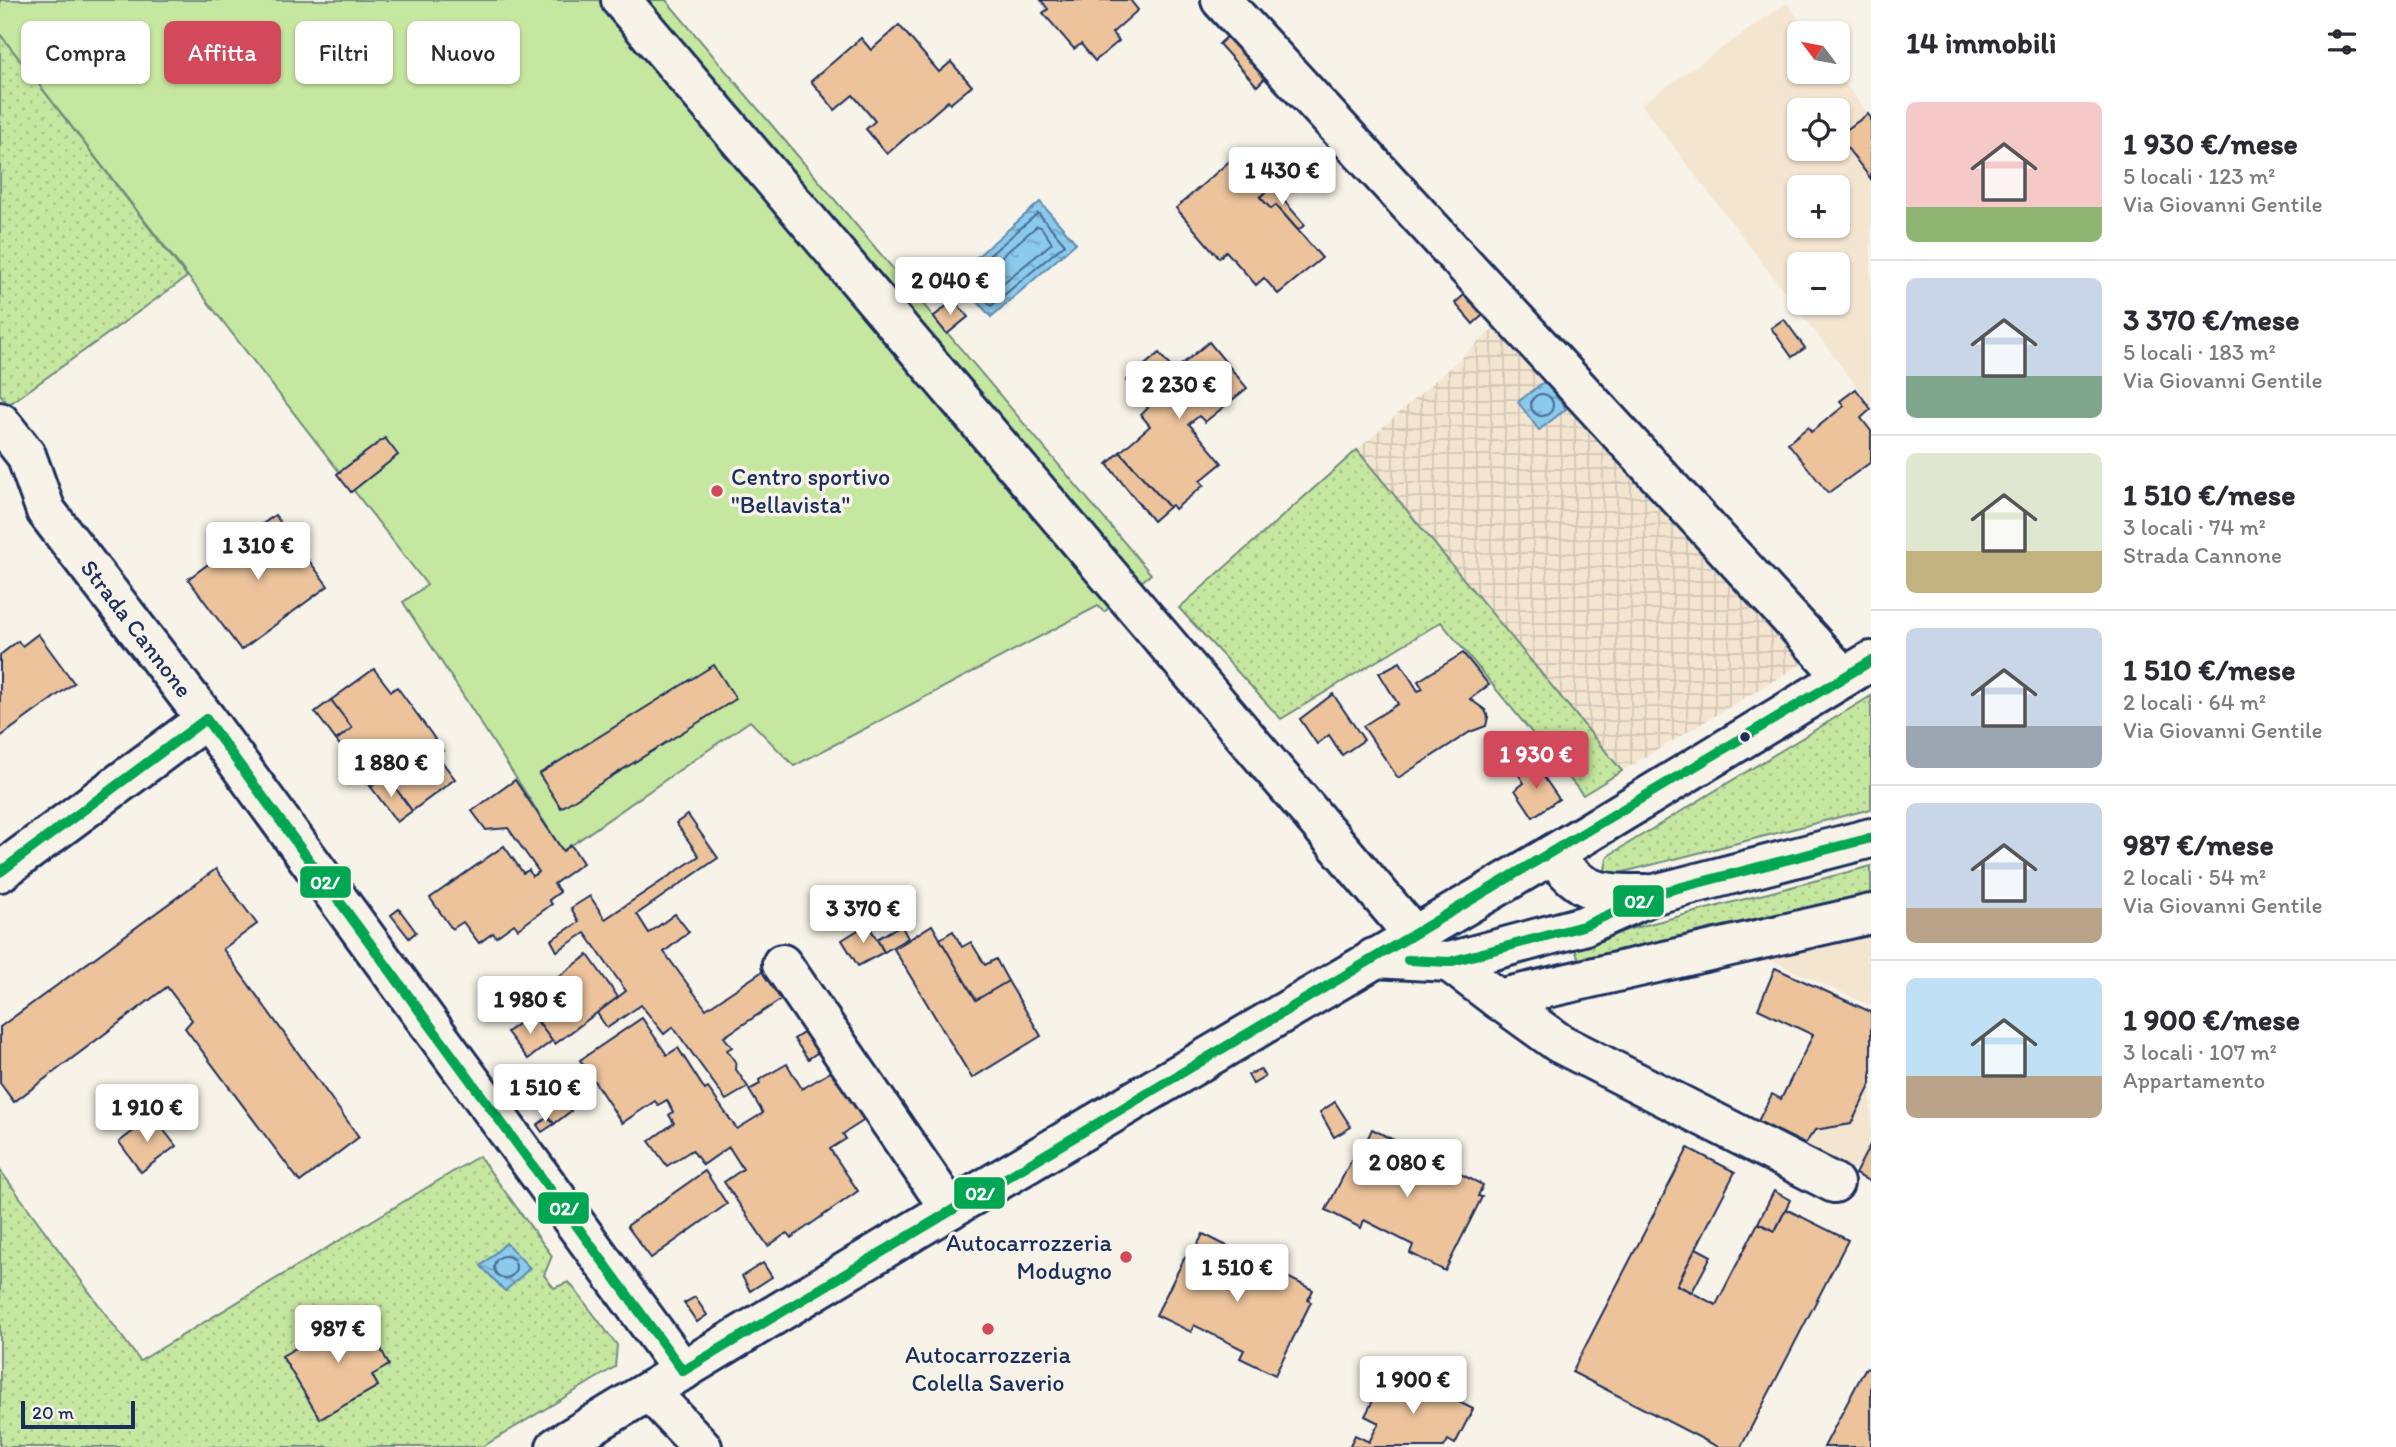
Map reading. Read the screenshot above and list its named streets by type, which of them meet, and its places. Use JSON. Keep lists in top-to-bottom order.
{
  "streets": {
    "street": ["Strada Cannone"]
  },
  "places": ["Centro sportivo \"Bellavista\"", "Autocarrozzeria Modugno", "Autocarrozzeria Colella Saverio"],
  "lines": ["transit line 02/"],
  "scale_bar": "20 m",
  "north": "top left",
  "page": {
    "heading": "14 immobili",
    "map_buttons": ["+", "−"],
    "chip": [
      "Compra",
      "Affitta",
      "Filtri",
      "Nuovo"
    ],
    "list": [
      {
        "name": "1 930 €/mese",
        "note": "5 locali · 123 m² · Via Giovanni Gentile"
      },
      {
        "name": "3 370 €/mese",
        "note": "5 locali · 183 m² · Via Giovanni Gentile"
      },
      {
        "name": "1 510 €/mese",
        "note": "3 locali · 74 m² · Strada Cannone"
      },
      {
        "name": "1 510 €/mese",
        "note": "2 locali · 64 m² · Via Giovanni Gentile"
      },
      {
        "name": "987 €/mese",
        "note": "2 locali · 54 m² · Via Giovanni Gentile"
      },
      {
        "name": "1 900 €/mese",
        "note": "3 locali · 107 m² · Appartamento"
      }
    ],
    "price": [
      "1 430 €",
      "2 040 €",
      "2 230 €",
      "1 310 €",
      "1 930 €",
      "1 880 €",
      "3 370 €",
      "1 980 €",
      "1 510 €",
      "1 910 €",
      "2 080 €",
      "1 510 €",
      "987 €",
      "1 900 €"
    ],
    "scale": "20 m"
  }
}
